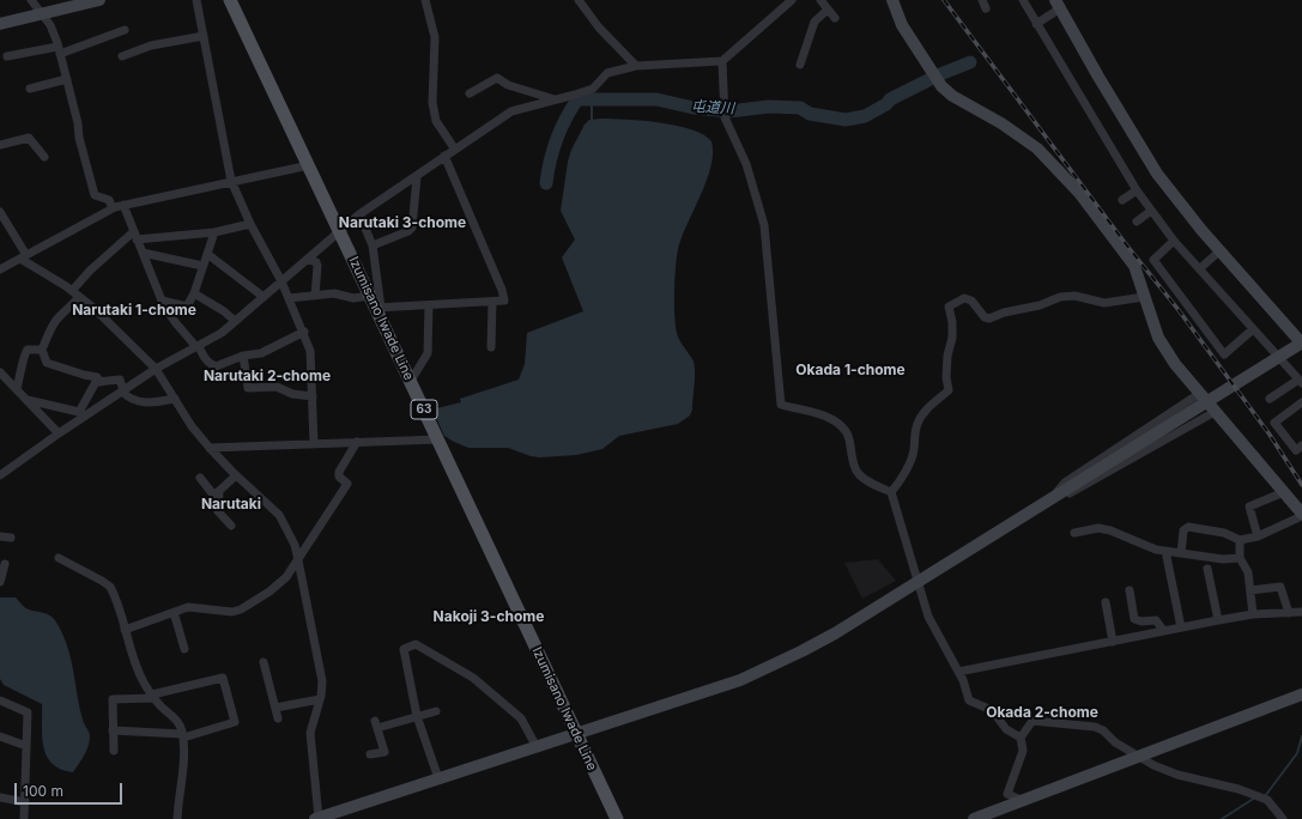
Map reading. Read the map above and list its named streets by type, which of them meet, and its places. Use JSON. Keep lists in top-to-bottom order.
{
  "streets": {
    "main road": ["Izumisano Iwade Line", "63"]
  },
  "districts": [
    "Narutaki 3-chome",
    "Narutaki 1-chome",
    "Okada 1-chome",
    "Narutaki 2-chome",
    "Narutaki",
    "Nakoji 3-chome",
    "Okada 2-chome"
  ],
  "water": ["屯道川"],
  "scale_bar": "100 m"
}
